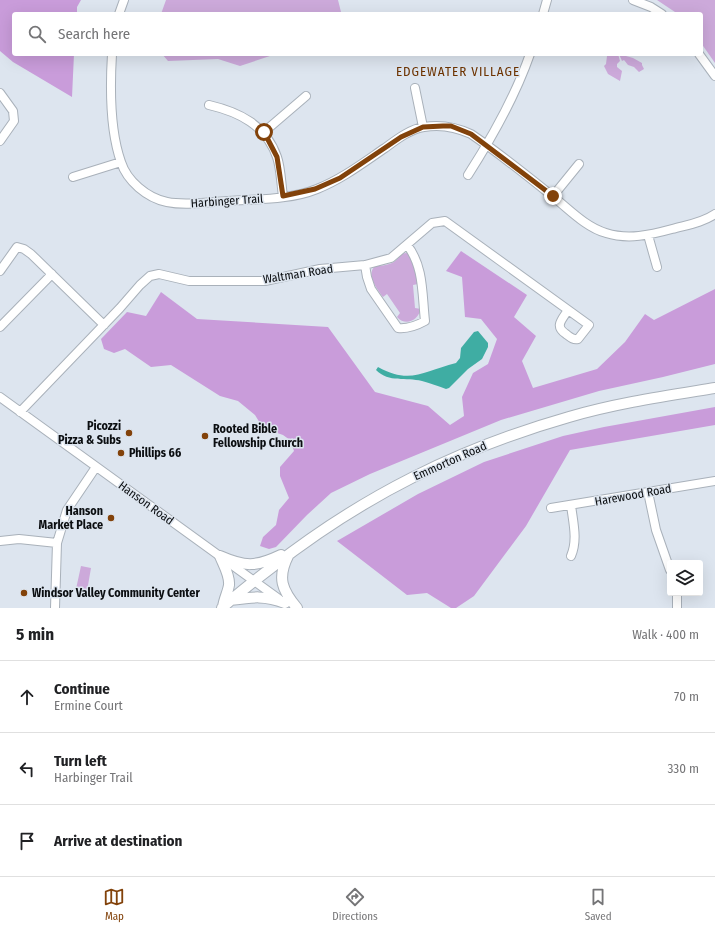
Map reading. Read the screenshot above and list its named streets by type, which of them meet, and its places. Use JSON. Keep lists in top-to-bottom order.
{
  "streets": {
    "main road": ["Emmorton Road"],
    "street": [
      "Harbinger Trail",
      "Waltman Road",
      "Harewood Road",
      "Hanson Road"
    ]
  },
  "crossings": [
    ["Waltman Road", "Hanson Road"],
    ["Emmorton Road", "Hanson Road"]
  ],
  "districts": ["EDGEWATER VILLAGE"],
  "places": [
    "Picozzi Pizza & Subs",
    "Rooted Bible Fellowship Church",
    "Phillips 66",
    "Hanson Market Place",
    "Windsor Valley Community Center"
  ],
  "page": {
    "search": "Search here",
    "heading": ["5 min", "Walk · 400 m"],
    "list": [
      ["Continue", "Ermine Court", "70 m"],
      ["Turn left", "Harbinger Trail", "330 m"],
      "Arrive at destination"
    ],
    "nav": ["Map", "Directions", "Saved"]
  }
}
